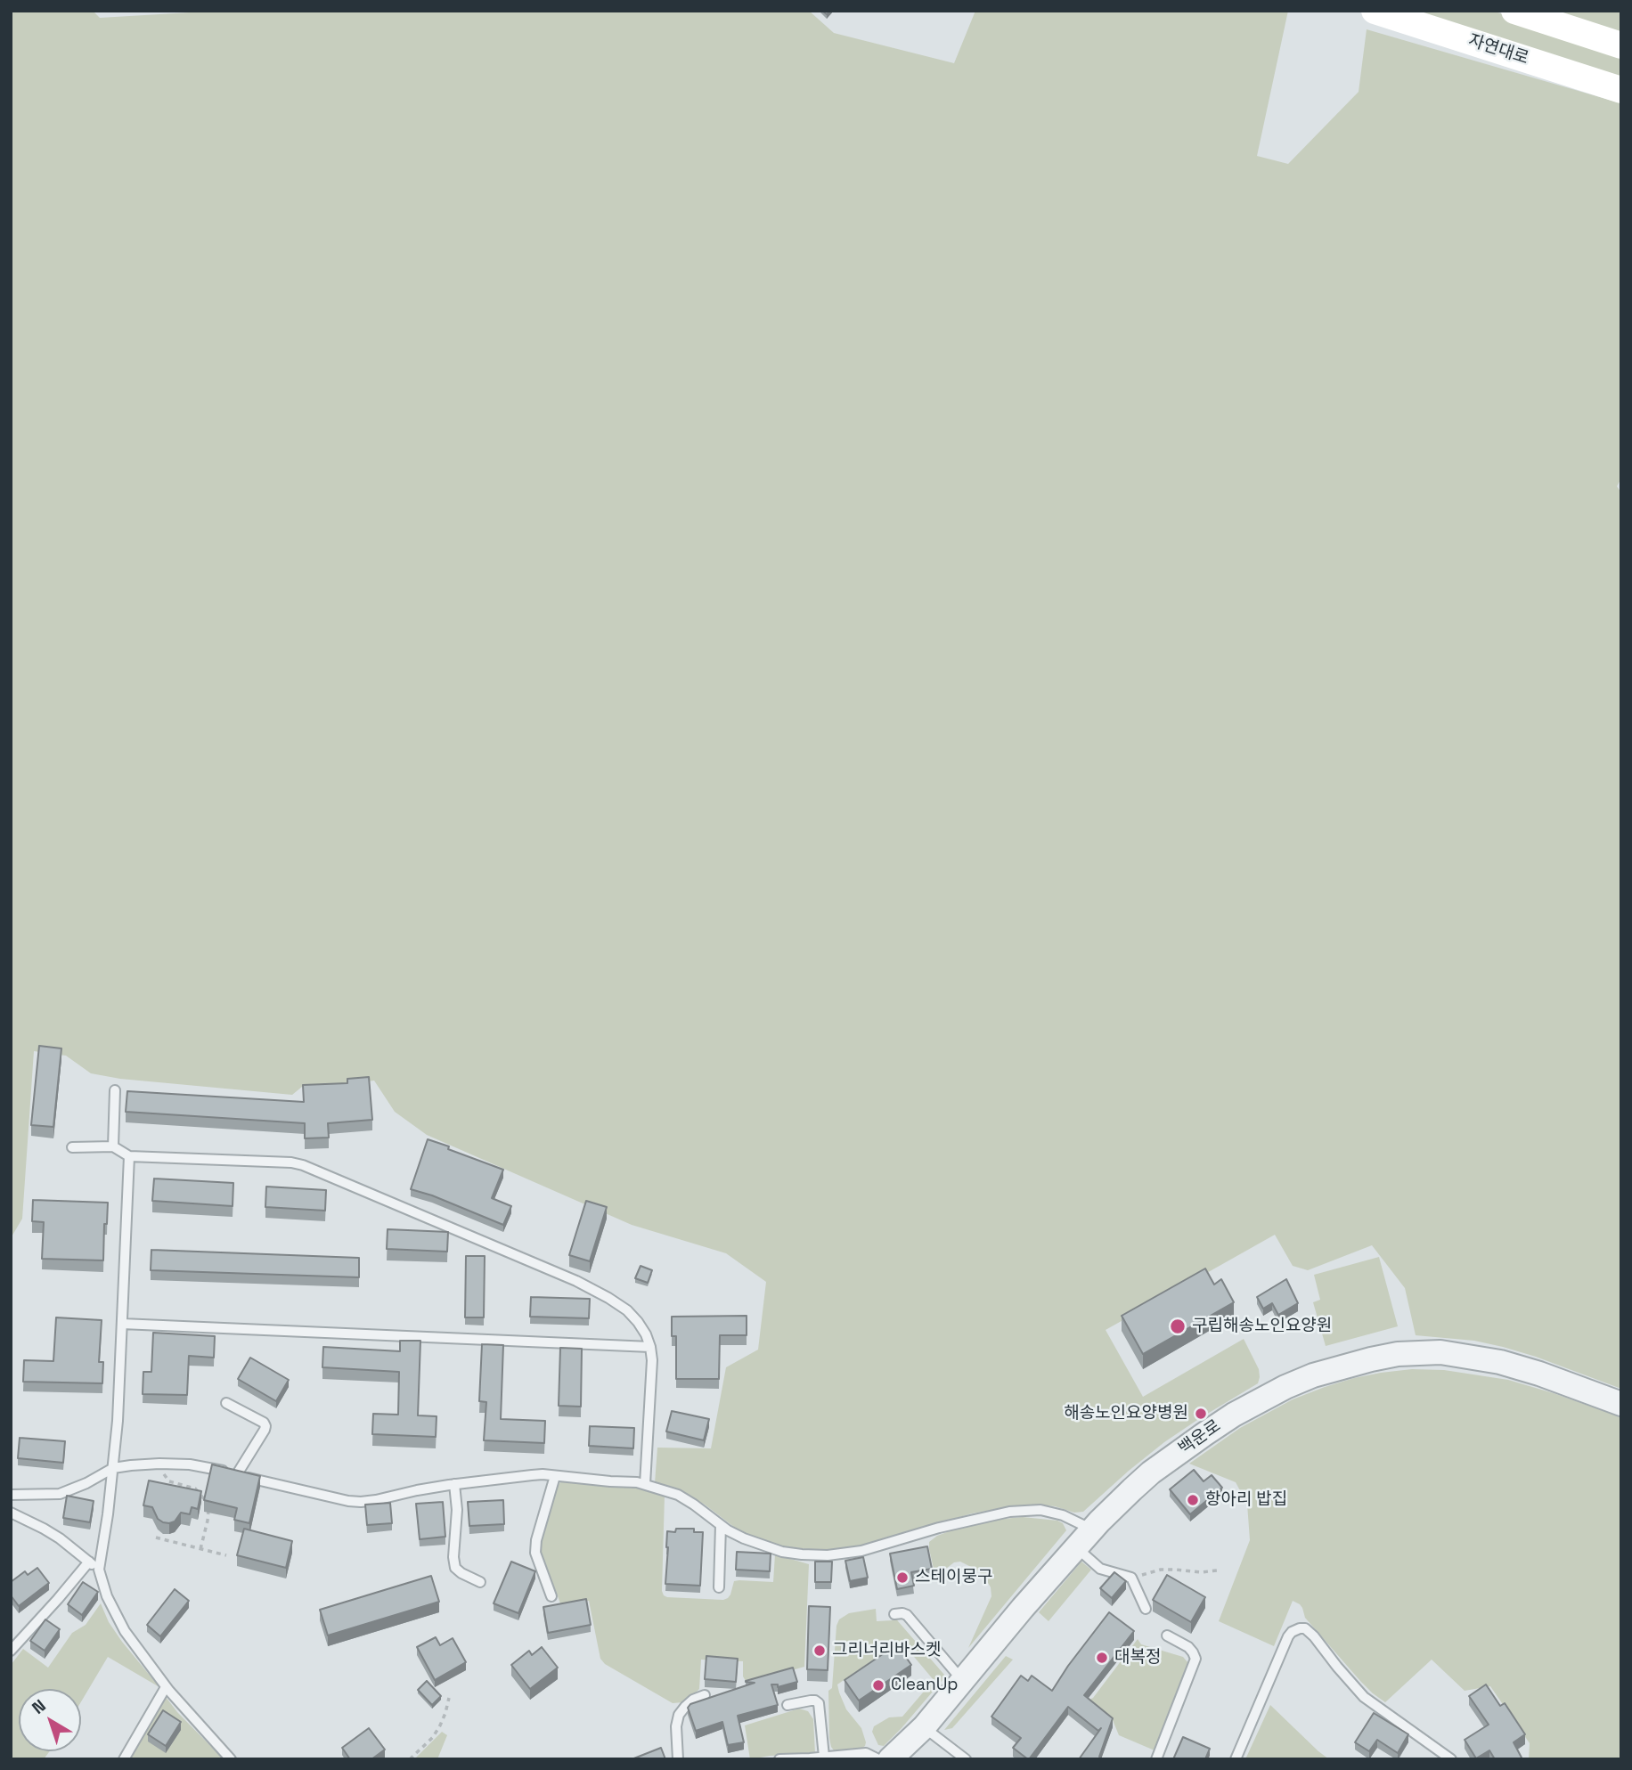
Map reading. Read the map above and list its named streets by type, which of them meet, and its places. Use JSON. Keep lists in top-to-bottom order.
{
  "streets": {
    "main road": ["자연대로"],
    "street": ["백운로"]
  },
  "places": [
    "구립해송노인요양원",
    "해송노인요양병원",
    "항아리 밥집",
    "스테이뭉구",
    "그리너리바스켓",
    "대복정",
    "CleanUp"
  ],
  "north": "top left"
}
